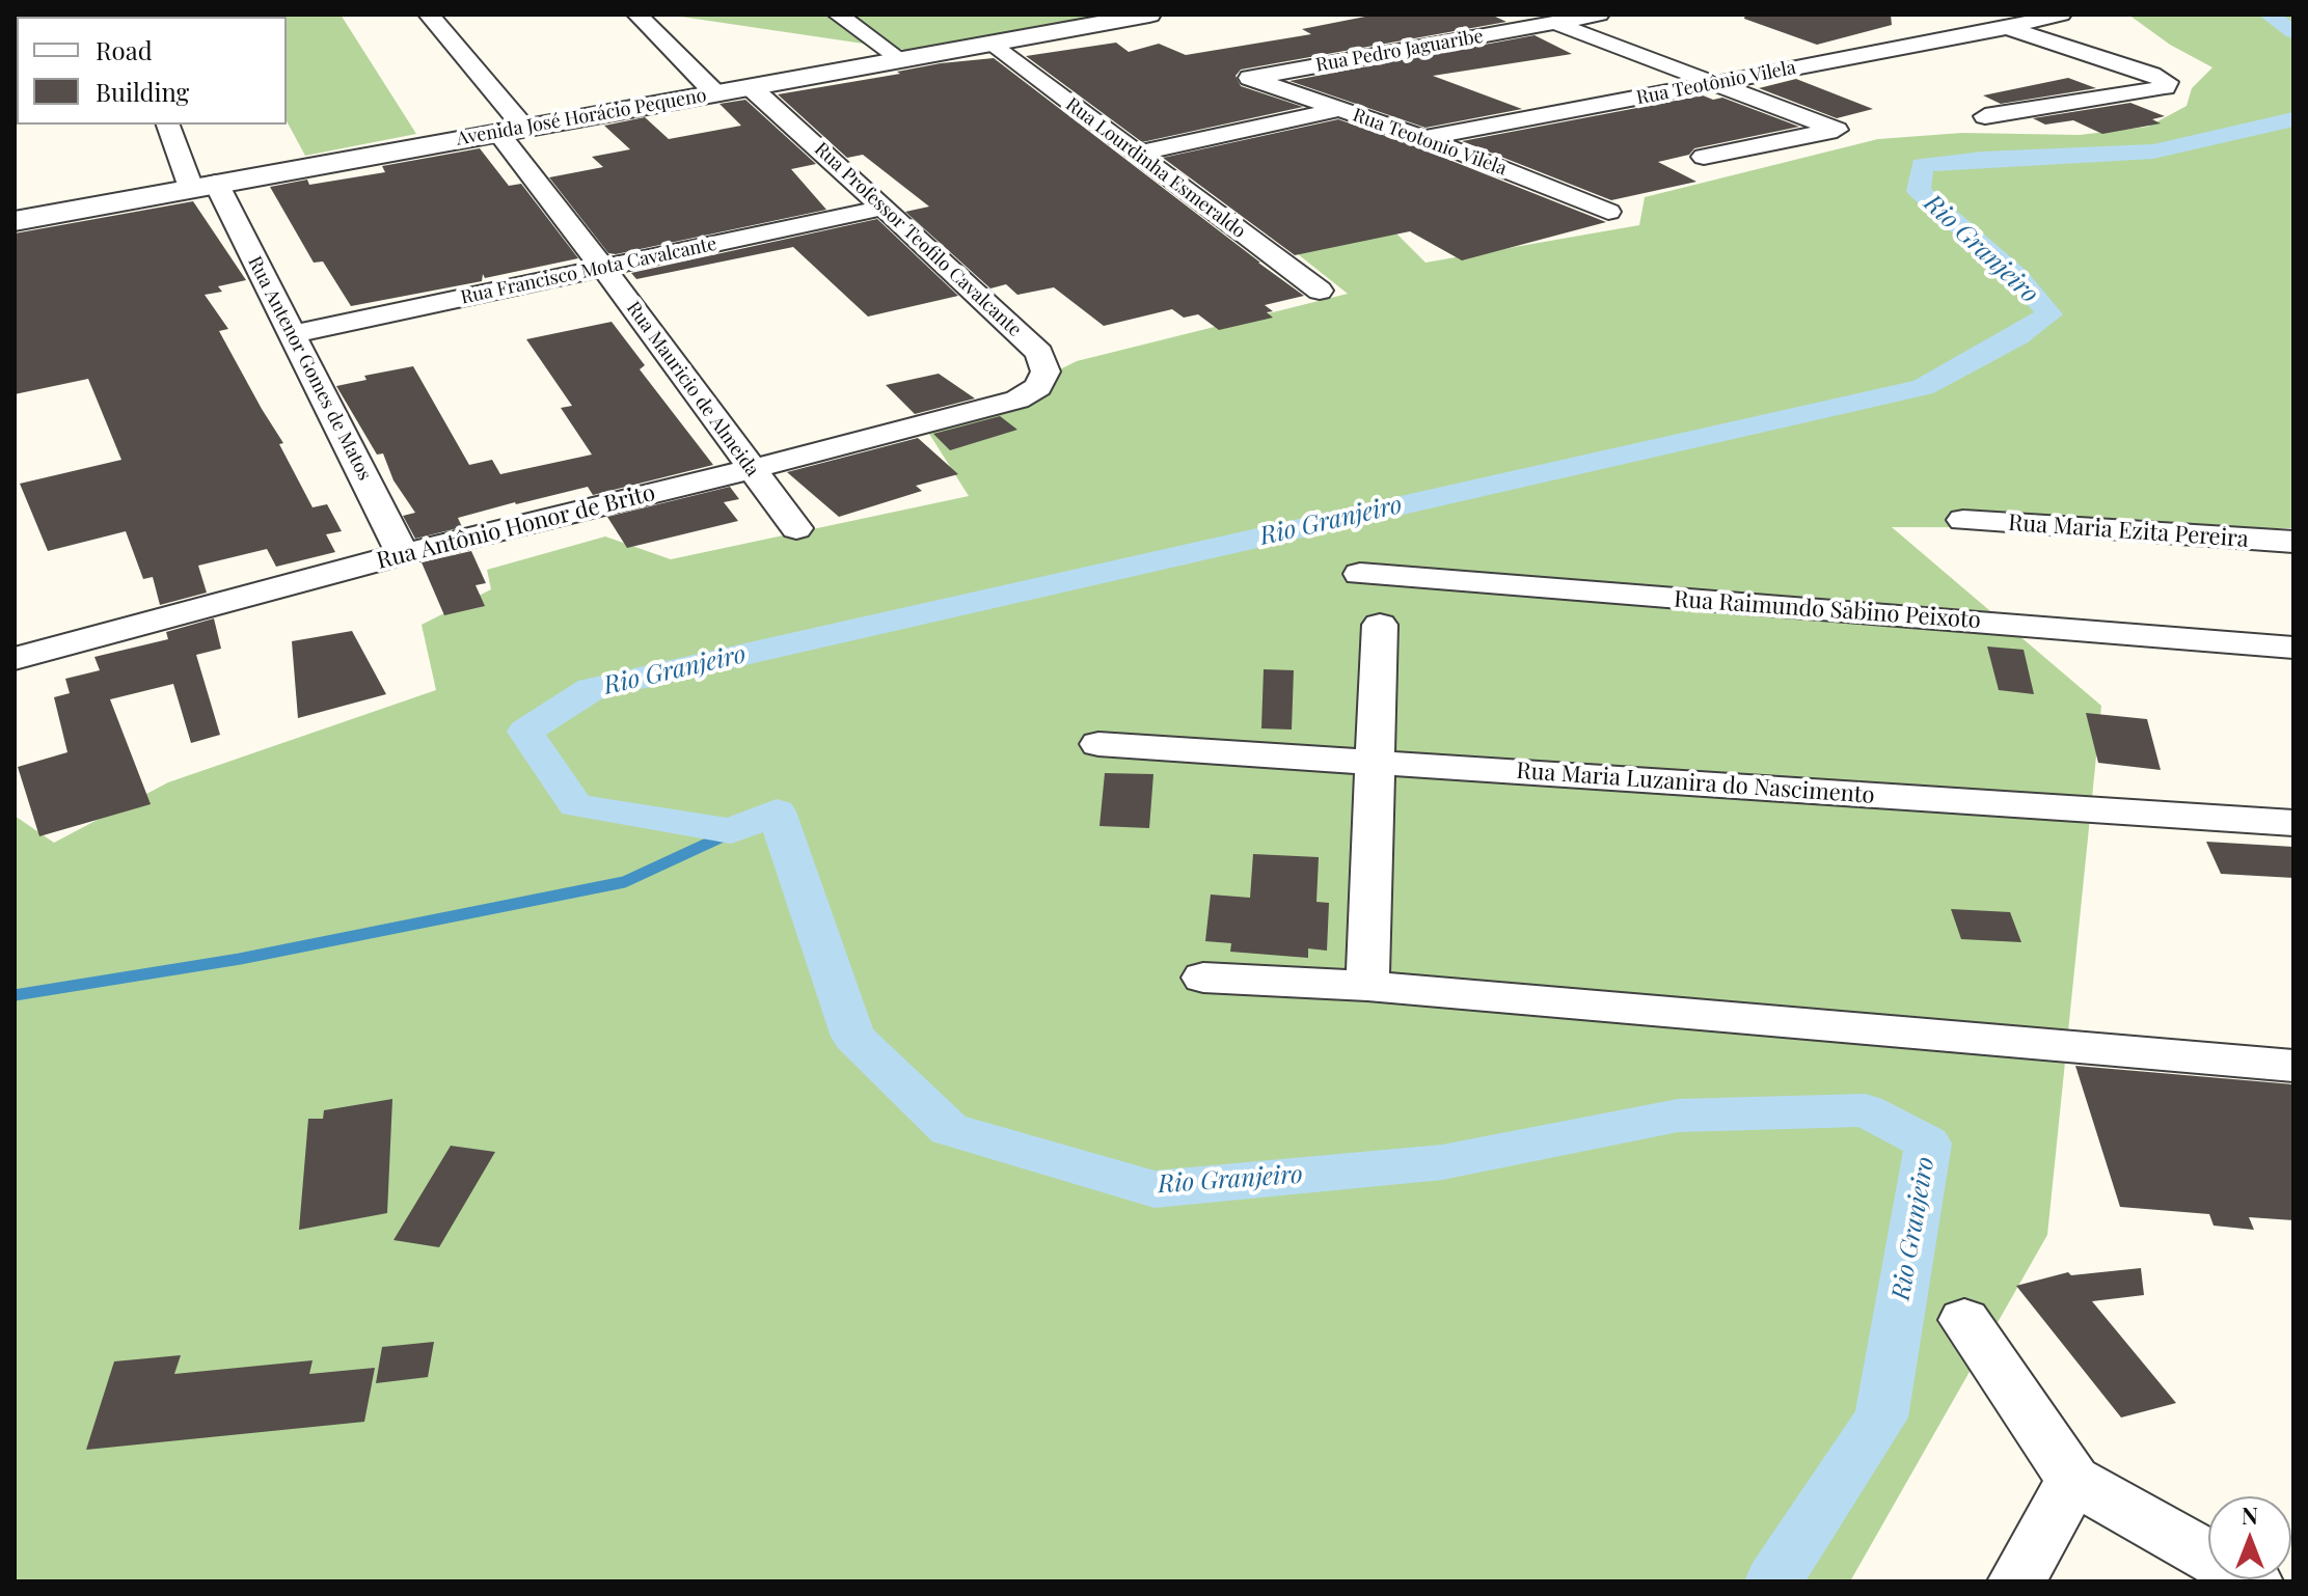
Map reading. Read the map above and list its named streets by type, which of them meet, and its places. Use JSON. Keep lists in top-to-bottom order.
{
  "streets": {
    "street": [
      "Rua Pedro Jaguaribe",
      "Rua Teotônio Vilela",
      "Avenida José Horácio Pequeno",
      "Rua Teotonio Vilela",
      "Rua Lourdinha Esmeraldo",
      "Rua Professor Teofilo Cavalcante",
      "Rua Francisco Mota Cavalcante",
      "Rua Antenor Gomes de Matos",
      "Rua Mauricio de Almeida",
      "Rua Antônio Honor de Brito",
      "Rua Maria Ezita Pereira",
      "Rua Raimundo Sabino Peixoto",
      "Rua Maria Luzanira do Nascimento"
    ]
  },
  "crossings": [
    ["Rua Pedro Jaguaribe", "Rua Teotonio Vilela"],
    ["Rua Teotônio Vilela", "Rua Teotonio Vilela"],
    ["Avenida José Horácio Pequeno", "Rua Lourdinha Esmeraldo"],
    ["Avenida José Horácio Pequeno", "Rua Professor Teofilo Cavalcante"],
    ["Avenida José Horácio Pequeno", "Rua Antenor Gomes de Matos"],
    ["Avenida José Horácio Pequeno", "Rua Mauricio de Almeida"],
    ["Rua Professor Teofilo Cavalcante", "Rua Francisco Mota Cavalcante"],
    ["Rua Professor Teofilo Cavalcante", "Rua Antônio Honor de Brito"],
    ["Rua Francisco Mota Cavalcante", "Rua Antenor Gomes de Matos"],
    ["Rua Francisco Mota Cavalcante", "Rua Mauricio de Almeida"],
    ["Rua Antenor Gomes de Matos", "Rua Antônio Honor de Brito"],
    ["Rua Mauricio de Almeida", "Rua Antônio Honor de Brito"]
  ],
  "water": ["Rio Granjeiro"],
  "legend": ["Road", "Building"],
  "north": "top"
}
